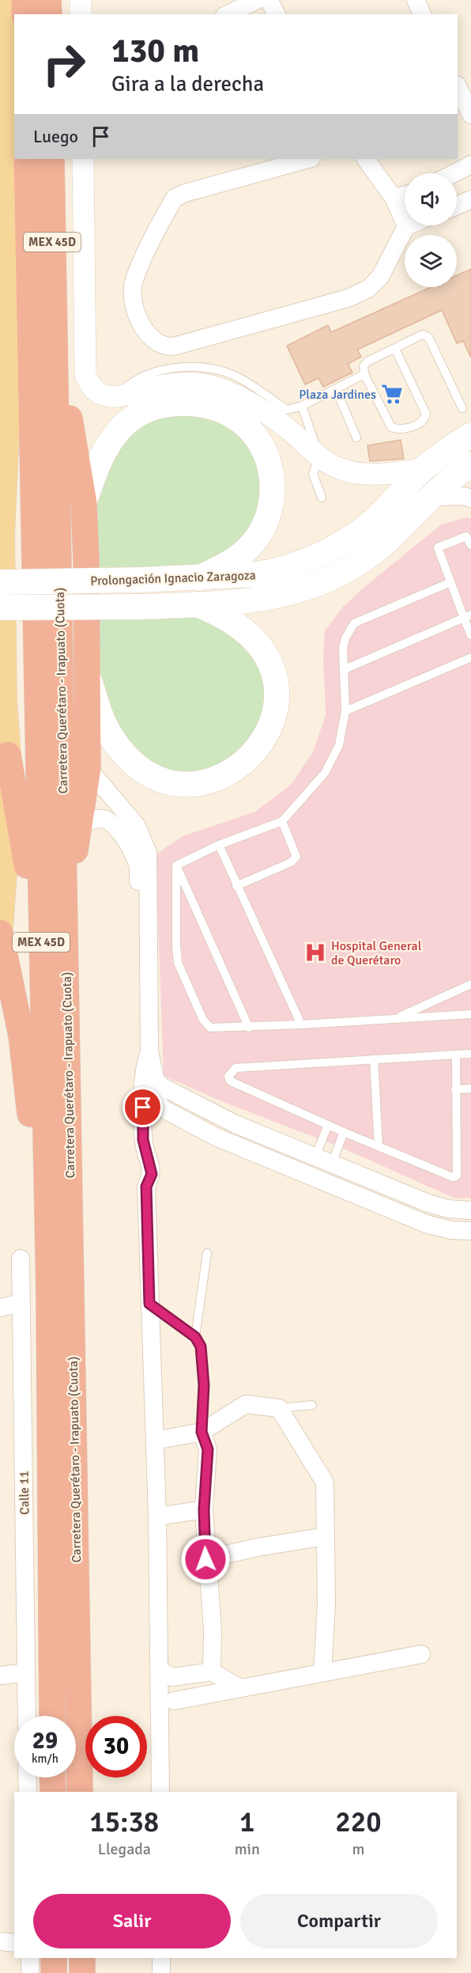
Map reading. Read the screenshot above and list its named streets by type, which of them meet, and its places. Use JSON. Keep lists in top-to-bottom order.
{
  "streets": {
    "highway": ["MEX 45D", "Carretera Querétaro - Irapuato (Cuota)"],
    "main road": ["Prolongación Ignacio Zaragoza"],
    "street": ["Calle 11"]
  },
  "places": {
    "supermarket": ["Plaza Jardines"],
    "hospital": ["Hospital General de Querétaro"]
  },
  "page": {
    "turn": ["130 m", "Gira a la derecha"],
    "then": "Luego",
    "speed": "29 km/h",
    "limit": "30",
    "eta": [
      "15:38",
      "Llegada",
      "1",
      "min",
      "220",
      "m"
    ],
    "buttons": ["Salir", "Compartir"]
  }
}
